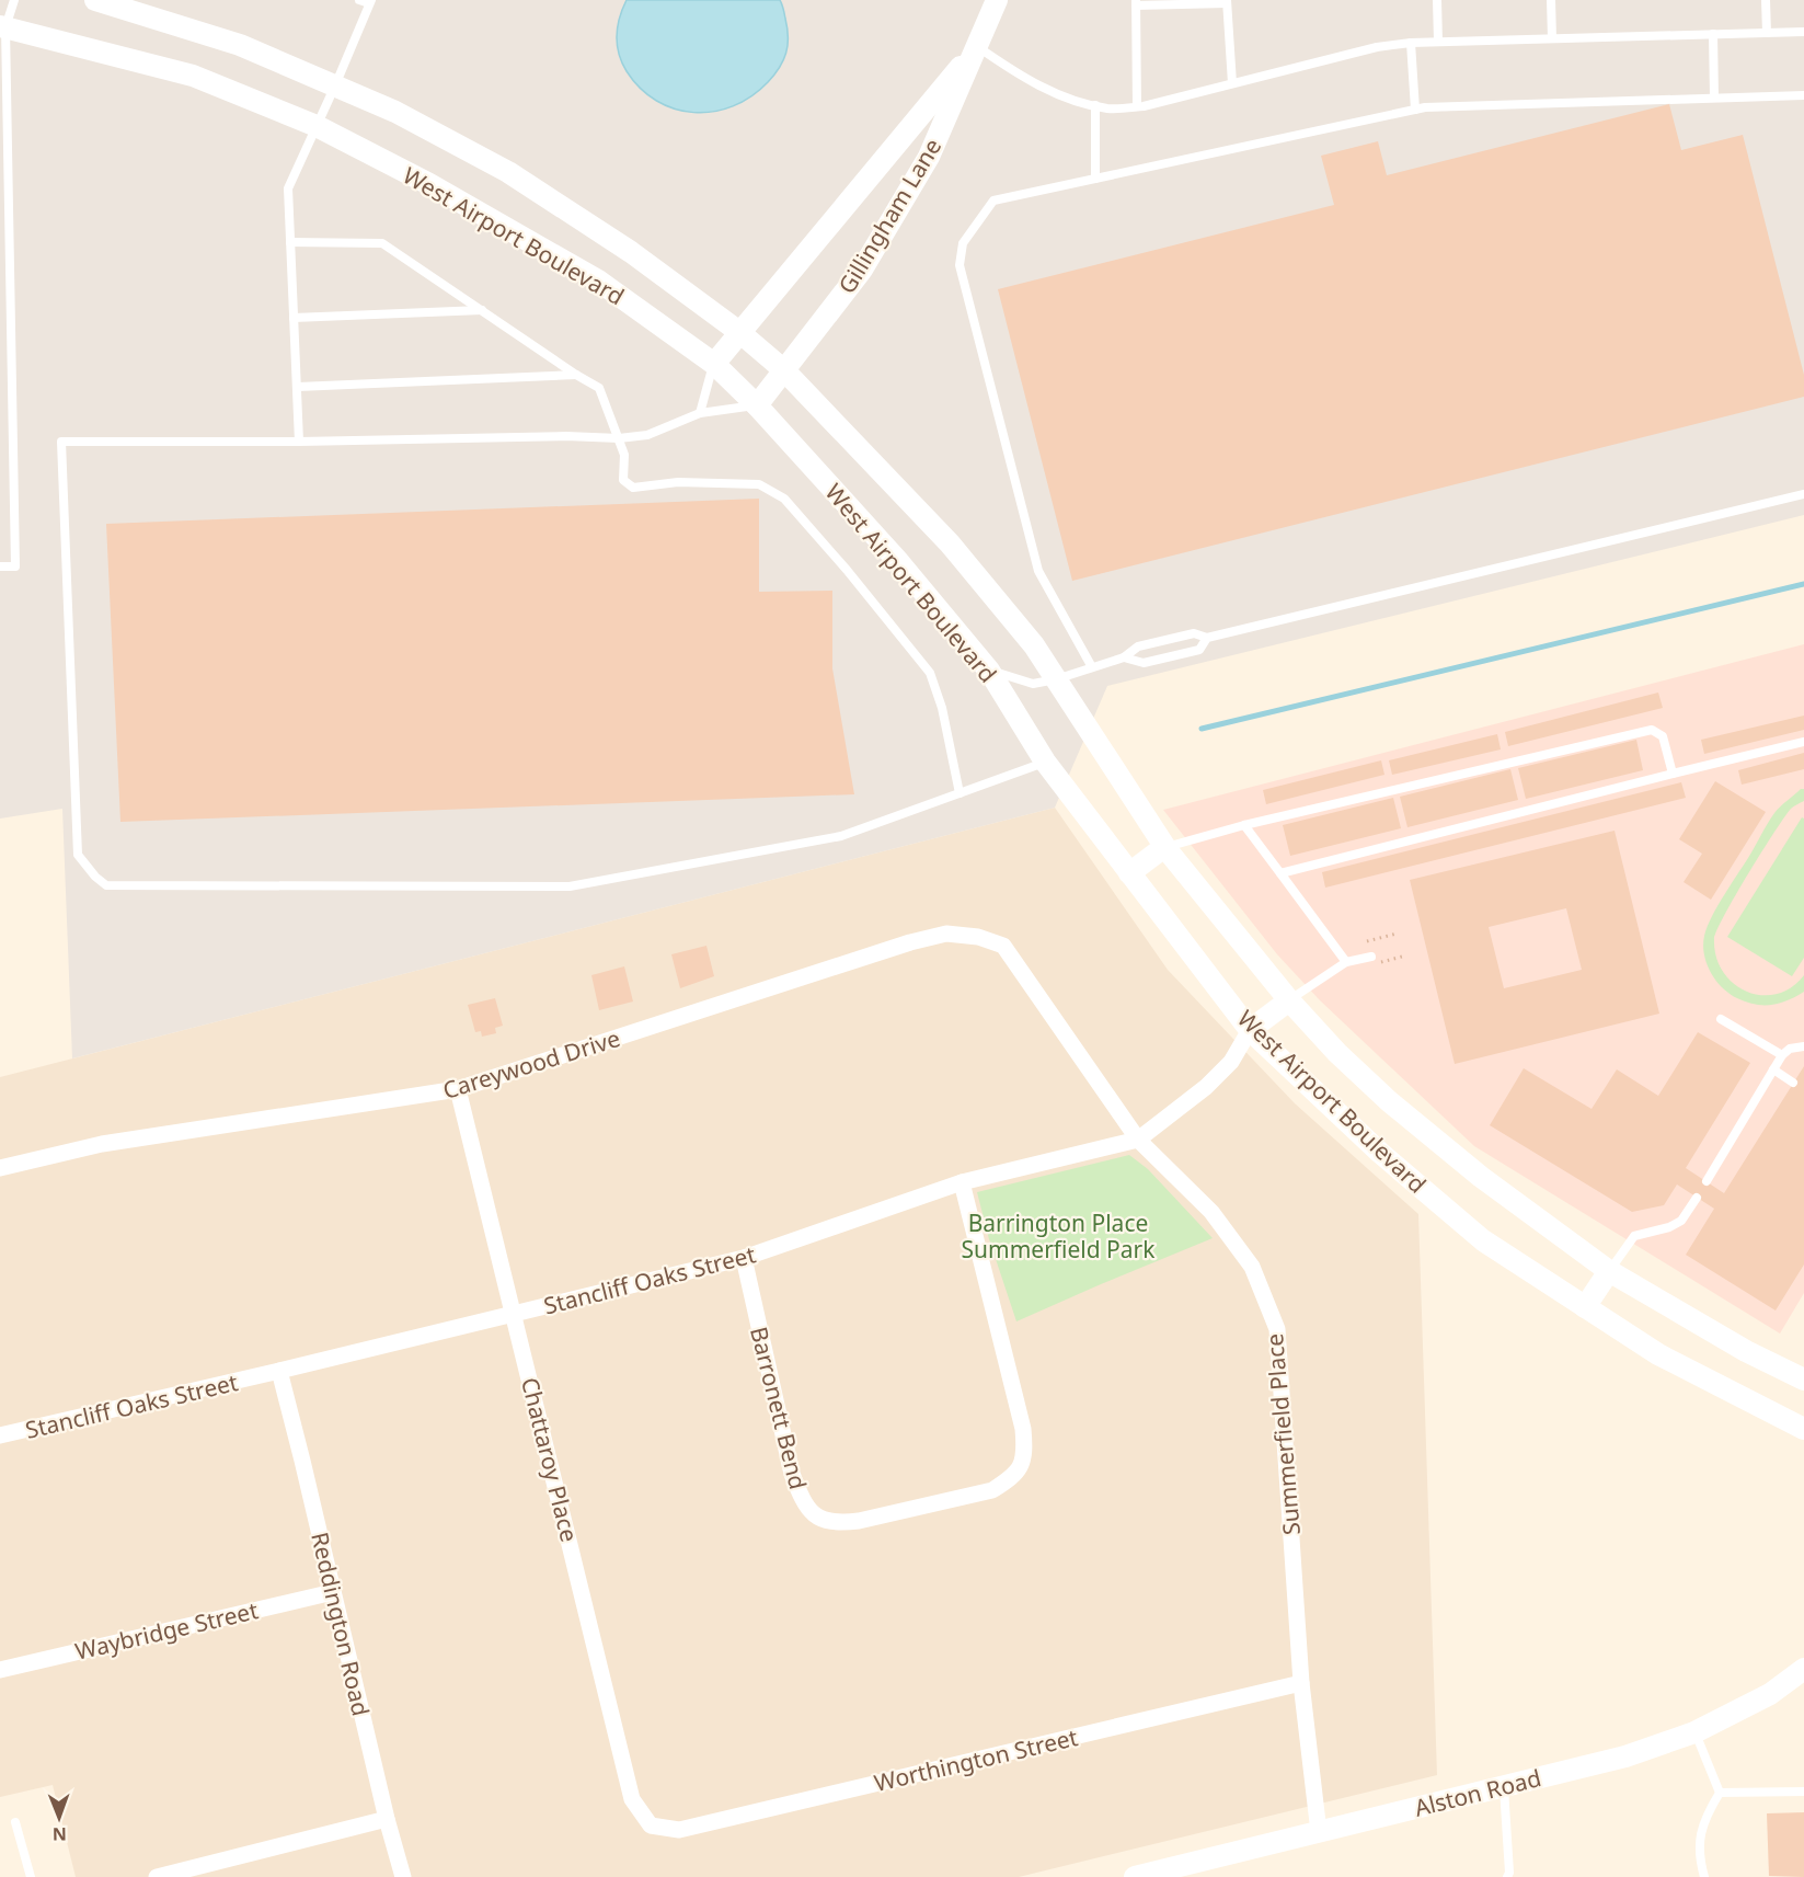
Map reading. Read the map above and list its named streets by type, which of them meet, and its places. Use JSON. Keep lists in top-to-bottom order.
{
  "streets": {
    "main road": ["Gillingham Lane", "West Airport Boulevard", "Alston Road"],
    "street": [
      "Careywood Drive",
      "Stancliff Oaks Street",
      "Barronett Bend",
      "Summerfield Place",
      "Chattaroy Place",
      "Reddington Road",
      "Waybridge Street",
      "Worthington Street"
    ]
  },
  "crossings": [
    ["Gillingham Lane", "West Airport Boulevard"],
    ["West Airport Boulevard", "Stancliff Oaks Street"],
    ["Careywood Drive", "Summerfield Place"],
    ["Careywood Drive", "Chattaroy Place"],
    ["Stancliff Oaks Street", "Barronett Bend"],
    ["Stancliff Oaks Street", "Summerfield Place"],
    ["Stancliff Oaks Street", "Chattaroy Place"],
    ["Stancliff Oaks Street", "Reddington Road"],
    ["Summerfield Place", "Worthington Street"],
    ["Summerfield Place", "Alston Road"],
    ["Chattaroy Place", "Worthington Street"],
    ["Reddington Road", "Waybridge Street"]
  ],
  "parks": ["Barrington Place Summerfield Park"],
  "north": "bottom"
}
